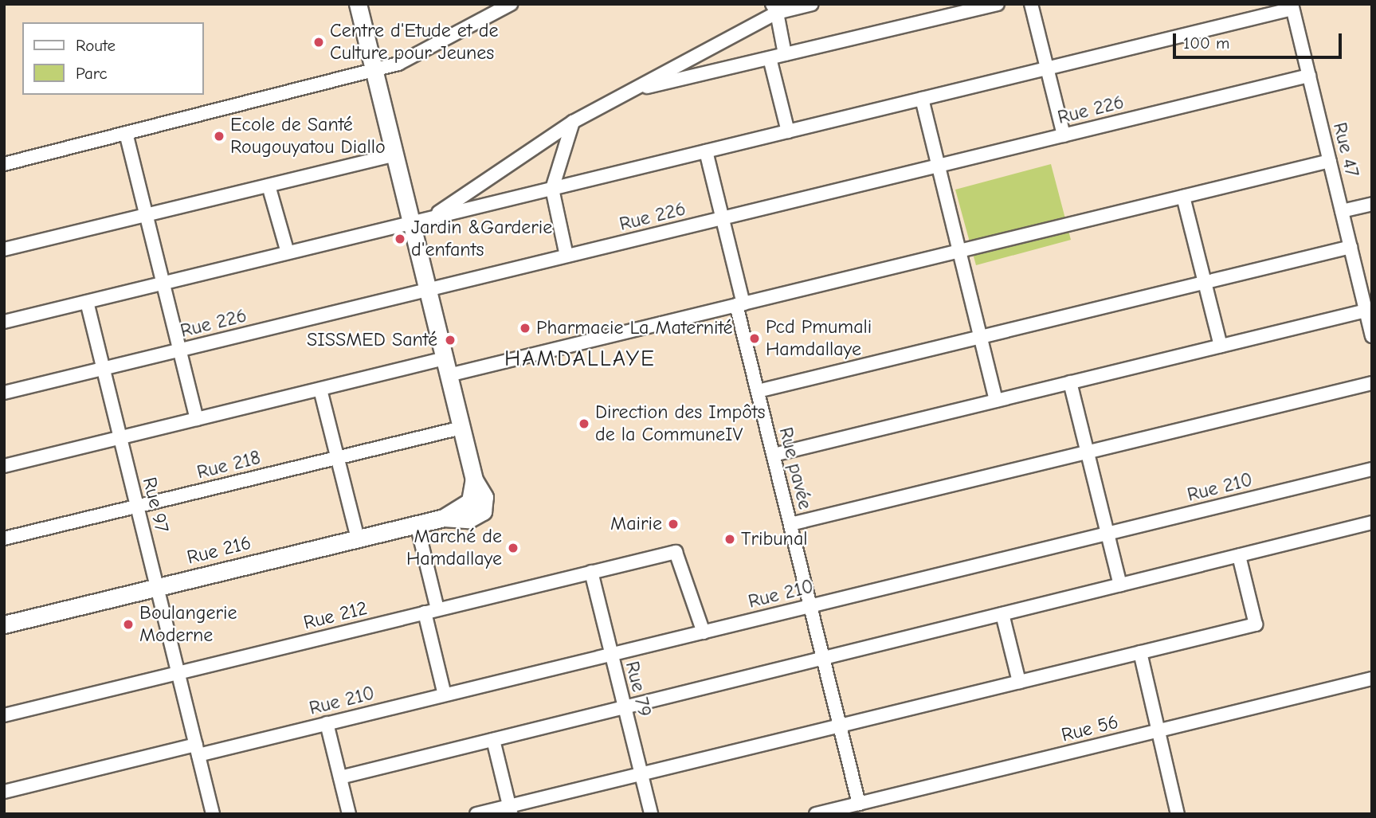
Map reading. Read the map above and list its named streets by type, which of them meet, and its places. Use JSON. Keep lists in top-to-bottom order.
{
  "streets": {
    "street": [
      "Rue 226",
      "Rue 47",
      "Rue 218",
      "Rue pavée",
      "Rue 210",
      "Rue 97",
      "Rue 216",
      "Rue 212",
      "Rue 79",
      "Rue 56"
    ]
  },
  "crossings": [
    ["Rue 226", "Rue 47"],
    ["Rue 226", "Rue pavée"],
    ["Rue 226", "Rue 97"],
    ["Rue 218", "Rue 97"],
    ["Rue 218", "Rue 216"],
    ["Rue pavée", "Rue 210"],
    ["Rue pavée", "Rue 56"],
    ["Rue 210", "Rue 97"],
    ["Rue 210", "Rue 212"],
    ["Rue 210", "Rue 79"],
    ["Rue 97", "Rue 216"],
    ["Rue 97", "Rue 212"],
    ["Rue 212", "Rue 79"]
  ],
  "districts": ["HAMDALLAYE"],
  "places": [
    "Centre d'Etude et de Culture pour Jeunes",
    "Ecole de Santé Rougouyatou Diallo",
    "Jardin &Garderie d'enfants",
    "Pharmacie La Maternité",
    "Pcd Pmumali Hamdallaye",
    "SISSMED Santé",
    "Direction des Impôts de la CommuneIV",
    "Mairie",
    "Tribunal",
    "Marché de Hamdallaye",
    "Boulangerie Moderne"
  ],
  "legend": ["Route", "Parc"],
  "scale_bar": "100 m"
}
